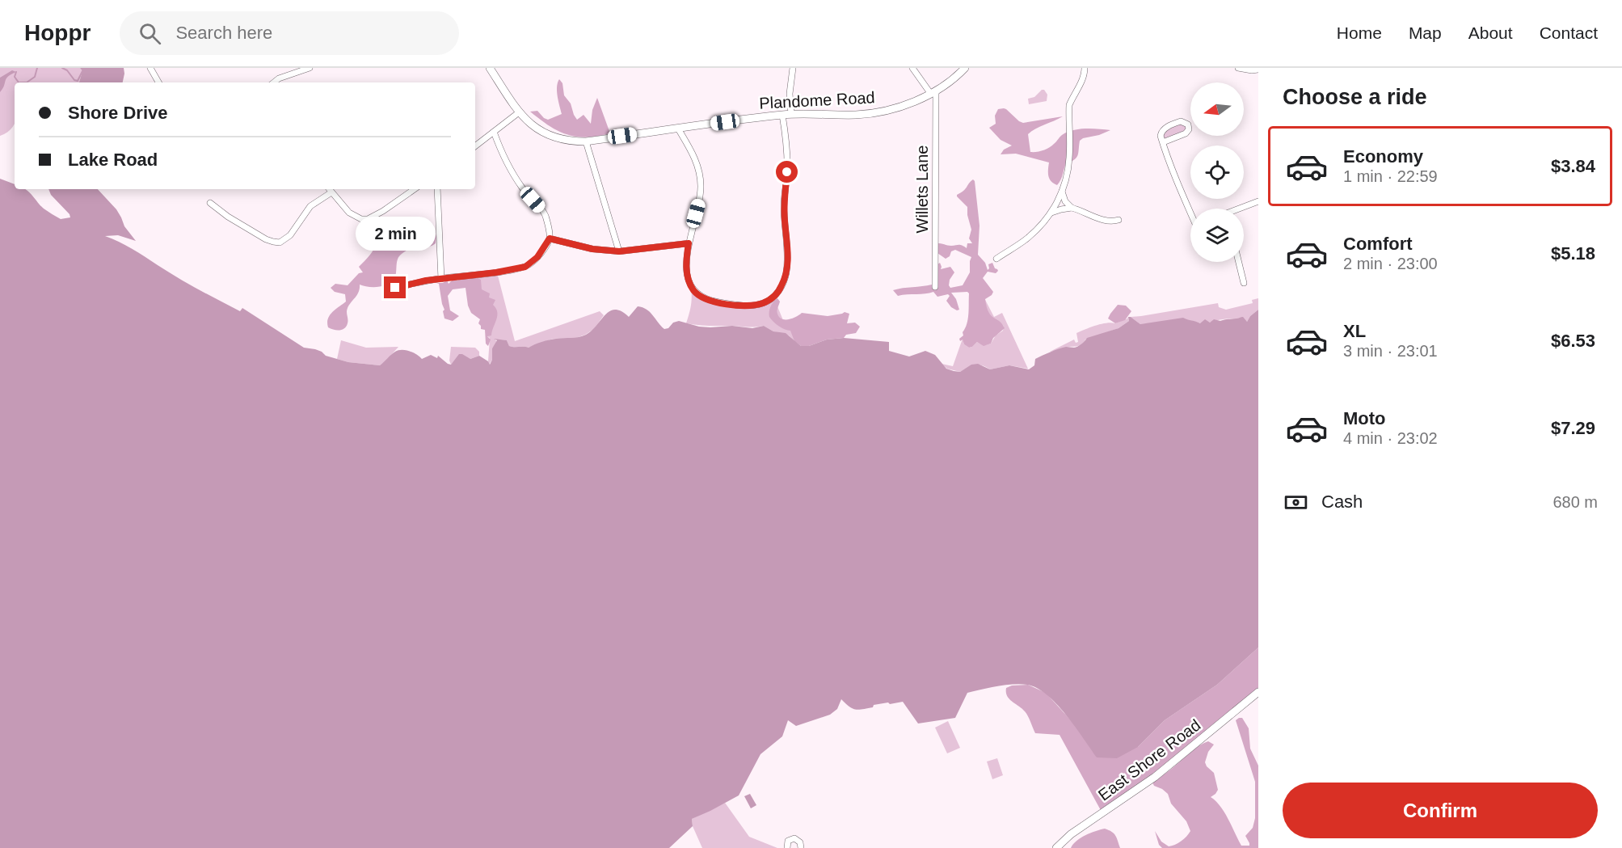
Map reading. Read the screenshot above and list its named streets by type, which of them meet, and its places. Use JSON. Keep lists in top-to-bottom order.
{
  "streets": {
    "main road": ["Plandome Road", "East Shore Road"],
    "street": ["Willets Lane"]
  },
  "crossings": [
    ["Plandome Road", "Willets Lane"]
  ],
  "north": "left",
  "page": {
    "header": "Hoppr",
    "search": "Search here",
    "nav": [
      "Home",
      "Map",
      "About",
      "Contact"
    ],
    "heading": "Choose a ride",
    "banner": ["Shore Drive", "Lake Road"],
    "list": [
      {
        "name": "Economy",
        "note": "1 min · 22:59",
        "value": "$3.84"
      },
      {
        "name": "Comfort",
        "note": "2 min · 23:00",
        "value": "$5.18"
      },
      {
        "name": "XL",
        "note": "3 min · 23:01",
        "value": "$6.53"
      },
      {
        "name": "Moto",
        "note": "4 min · 23:02",
        "value": "$7.29"
      }
    ],
    "bubble": "2 min",
    "pay": ["Cash", "680 m"],
    "buttons": "Confirm"
  }
}
